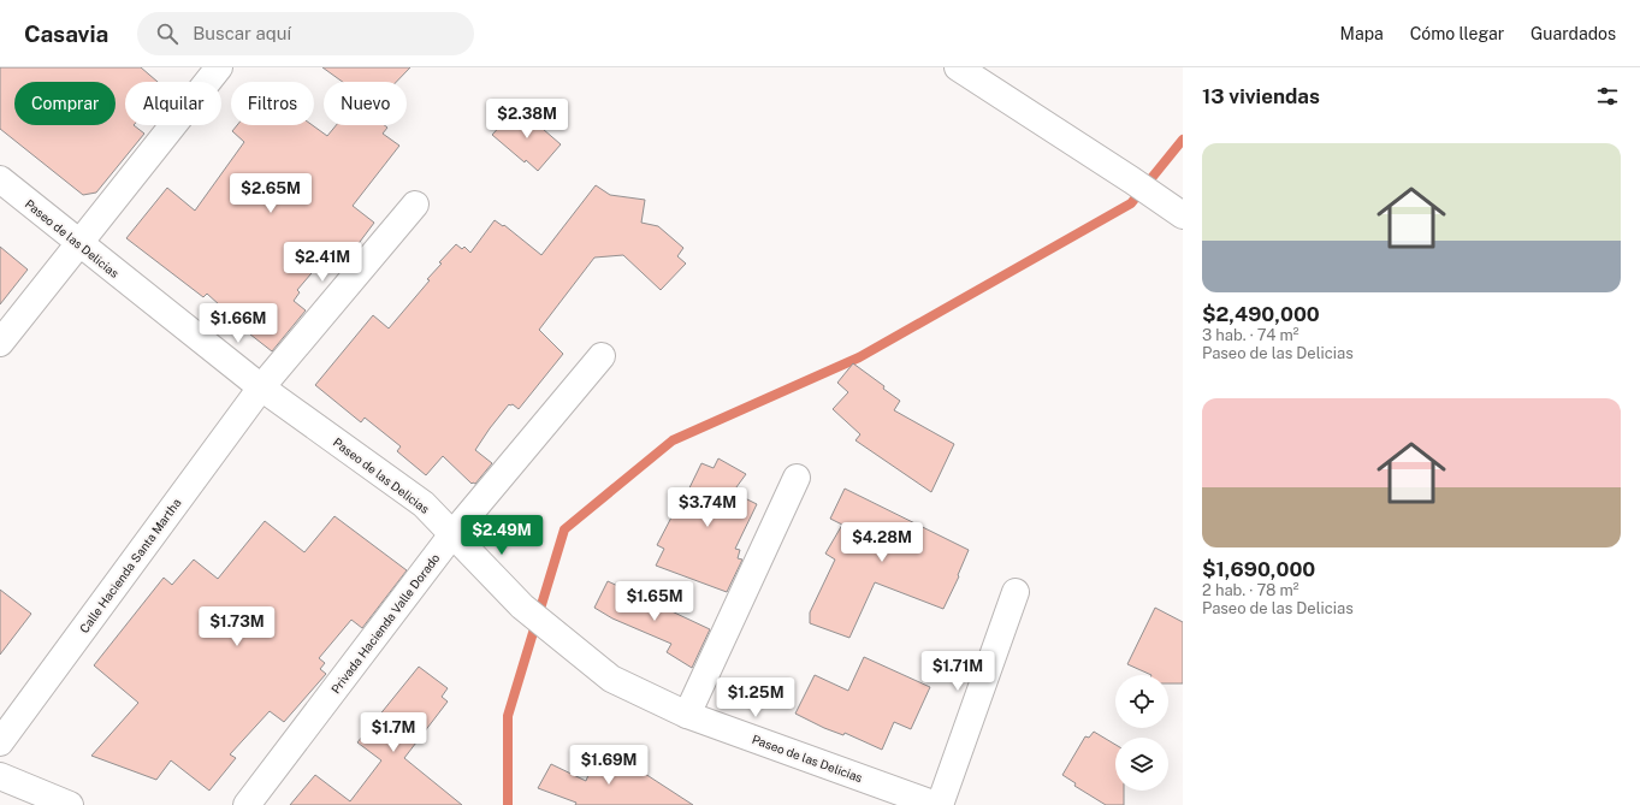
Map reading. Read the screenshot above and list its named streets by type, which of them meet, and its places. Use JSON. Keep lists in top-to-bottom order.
{
  "streets": {
    "street": ["Paseo de las Delicias", "Calle Hacienda Santa Martha", "Privada Hacienda Valle Dorado"]
  },
  "crossings": [
    ["Paseo de las Delicias", "Calle Hacienda Santa Martha"],
    ["Paseo de las Delicias", "Privada Hacienda Valle Dorado"]
  ],
  "page": {
    "header": "Casavia",
    "search": "Buscar aquí",
    "nav": ["Mapa", "Cómo llegar", "Guardados"],
    "heading": "13 viviendas",
    "chip": [
      "Comprar",
      "Alquilar",
      "Filtros",
      "Nuevo"
    ],
    "price": [
      "$2.38M",
      "$2.65M",
      "$2.41M",
      "$1.66M",
      "$3.74M",
      "$2.49M",
      "$4.28M",
      "$1.65M",
      "$1.73M",
      "$1.71M",
      "$1.25M",
      "$1.7M",
      "$1.69M"
    ],
    "list": [
      {
        "name": "$2,490,000",
        "note": "3 hab. · 74 m² · Paseo de las Delicias"
      },
      {
        "name": "$1,690,000",
        "note": "2 hab. · 78 m² · Paseo de las Delicias"
      }
    ]
  }
}
